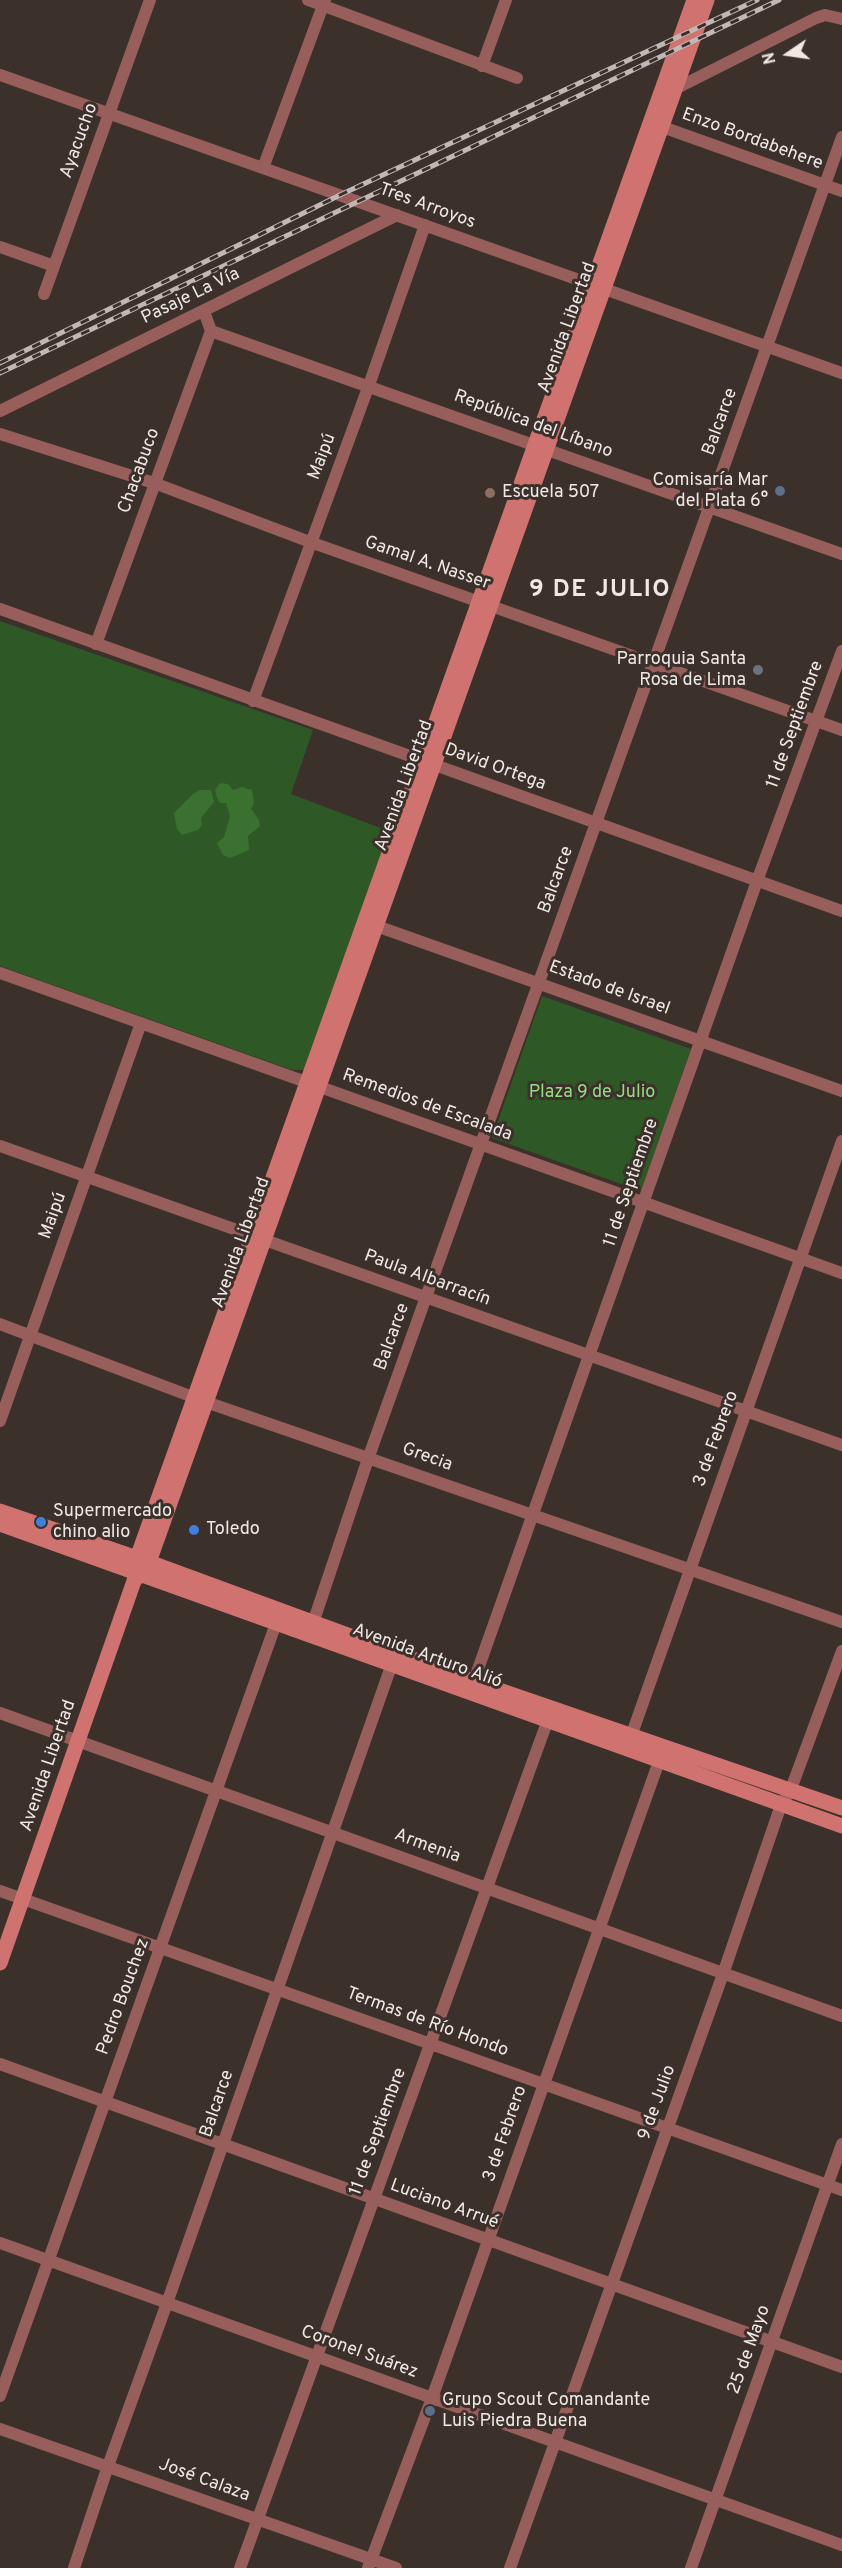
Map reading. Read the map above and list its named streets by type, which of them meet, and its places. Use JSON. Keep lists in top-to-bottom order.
{
  "streets": {
    "main road": ["Avenida Libertad", "Avenida Arturo Alió"],
    "street": [
      "Enzo Bordabehere",
      "Ayacucho",
      "Tres Arroyos",
      "Pasaje La Vía",
      "Balcarce",
      "República del Líbano",
      "Maipú",
      "Chacabuco",
      "Gamal A. Nasser",
      "11 de Septiembre",
      "David Ortega",
      "Estado de Israel",
      "Remedios de Escalada",
      "Paula Albarracín",
      "3 de Febrero",
      "Grecia",
      "Armenia",
      "Pedro Bouchez",
      "Termas de Río Hondo",
      "9 de Julio",
      "Luciano Arrué",
      "25 de Mayo",
      "Coronel Suárez",
      "José Calaza"
    ]
  },
  "crossings": [
    ["Enzo Bordabehere", "Avenida Libertad"],
    ["Enzo Bordabehere", "Balcarce"],
    ["Ayacucho", "Tres Arroyos"],
    ["Tres Arroyos", "Pasaje La Vía"],
    ["Tres Arroyos", "Avenida Libertad"],
    ["Tres Arroyos", "Balcarce"],
    ["Tres Arroyos", "Maipú"],
    ["Avenida Libertad", "República del Líbano"],
    ["Avenida Libertad", "Gamal A. Nasser"],
    ["Avenida Libertad", "David Ortega"],
    ["Avenida Libertad", "Estado de Israel"],
    ["Avenida Libertad", "Remedios de Escalada"],
    ["Avenida Libertad", "Paula Albarracín"],
    ["Avenida Libertad", "Grecia"],
    ["Avenida Libertad", "Avenida Arturo Alió"],
    ["Avenida Libertad", "Armenia"],
    ["Avenida Libertad", "Termas de Río Hondo"],
    ["Balcarce", "República del Líbano"],
    ["Balcarce", "Gamal A. Nasser"],
    ["Balcarce", "David Ortega"],
    ["Balcarce", "Estado de Israel"],
    ["Balcarce", "Remedios de Escalada"],
    ["Balcarce", "Paula Albarracín"],
    ["Balcarce", "Grecia"],
    ["Balcarce", "Avenida Arturo Alió"],
    ["Balcarce", "Armenia"],
    ["Balcarce", "Termas de Río Hondo"],
    ["Balcarce", "Luciano Arrué"],
    ["Balcarce", "Coronel Suárez"],
    ["Balcarce", "José Calaza"],
    ["República del Líbano", "Maipú"],
    ["República del Líbano", "Chacabuco"],
    ["Maipú", "Gamal A. Nasser"],
    ["Maipú", "David Ortega"],
    ["Maipú", "Remedios de Escalada"],
    ["Maipú", "Paula Albarracín"],
    ["Maipú", "Grecia"],
    ["Chacabuco", "Gamal A. Nasser"],
    ["Chacabuco", "David Ortega"],
    ["Gamal A. Nasser", "11 de Septiembre"],
    ["11 de Septiembre", "David Ortega"],
    ["11 de Septiembre", "Estado de Israel"],
    ["11 de Septiembre", "Remedios de Escalada"],
    ["11 de Septiembre", "Paula Albarracín"],
    ["11 de Septiembre", "Grecia"],
    ["11 de Septiembre", "Avenida Arturo Alió"],
    ["11 de Septiembre", "Armenia"],
    ["11 de Septiembre", "Termas de Río Hondo"],
    ["11 de Septiembre", "Luciano Arrué"],
    ["11 de Septiembre", "Coronel Suárez"],
    ["11 de Septiembre", "José Calaza"],
    ["Remedios de Escalada", "3 de Febrero"],
    ["Paula Albarracín", "3 de Febrero"],
    ["3 de Febrero", "Grecia"],
    ["3 de Febrero", "Avenida Arturo Alió"],
    ["3 de Febrero", "Armenia"],
    ["3 de Febrero", "Termas de Río Hondo"],
    ["3 de Febrero", "Luciano Arrué"],
    ["3 de Febrero", "Coronel Suárez"],
    ["3 de Febrero", "José Calaza"],
    ["Avenida Arturo Alió", "Pedro Bouchez"],
    ["Avenida Arturo Alió", "9 de Julio"],
    ["Armenia", "Pedro Bouchez"],
    ["Armenia", "9 de Julio"],
    ["Pedro Bouchez", "Termas de Río Hondo"],
    ["Pedro Bouchez", "Luciano Arrué"],
    ["Pedro Bouchez", "Coronel Suárez"],
    ["Termas de Río Hondo", "9 de Julio"],
    ["Termas de Río Hondo", "25 de Mayo"],
    ["9 de Julio", "Luciano Arrué"],
    ["9 de Julio", "Coronel Suárez"],
    ["Luciano Arrué", "25 de Mayo"],
    ["25 de Mayo", "Coronel Suárez"]
  ],
  "districts": ["9 DE JULIO"],
  "parks": ["Plaza 9 de Julio"],
  "places": [
    "Comisaría Mar del Plata 6°",
    "Escuela 507",
    "Parroquia Santa Rosa de Lima",
    "Supermercado chino alio",
    "Toledo",
    "Grupo Scout Comandante Luis Piedra Buena"
  ],
  "north": "left"
}
